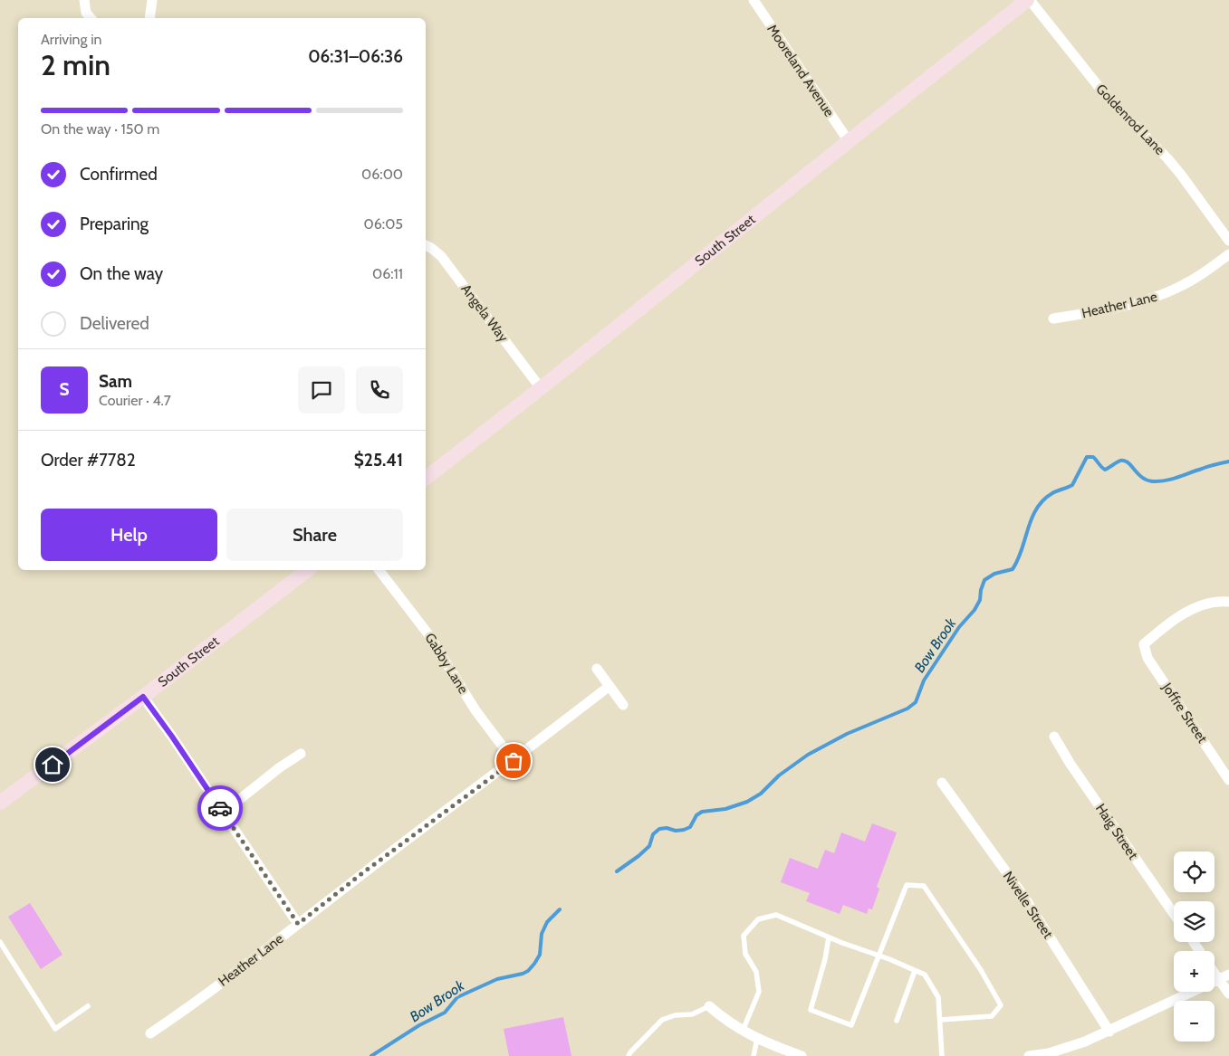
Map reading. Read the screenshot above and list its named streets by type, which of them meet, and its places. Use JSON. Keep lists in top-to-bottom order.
{
  "streets": {
    "main road": ["South Street"],
    "street": [
      "Mooreland Avenue",
      "Goldenrod Lane",
      "Heather Lane",
      "Angela Way",
      "Gabby Lane",
      "Joffre Street",
      "Haig Street",
      "Nivelle Street"
    ]
  },
  "crossings": [
    ["Mooreland Avenue", "South Street"],
    ["Goldenrod Lane", "South Street"],
    ["South Street", "Angela Way"],
    ["Heather Lane", "Gabby Lane"]
  ],
  "water": ["Bow Brook"],
  "page": {
    "heading": ["2 min", "Arriving in", "06:31–06:36"],
    "panel": [
      "Sam",
      "Courier · 4.7",
      "Order #7782",
      "$25.41"
    ],
    "bar": "On the way · 150 m",
    "list": [
      ["Confirmed", "06:00"],
      ["Preparing", "06:05"],
      ["On the way", "06:11"],
      "Delivered"
    ],
    "round": "S",
    "buttons": ["Help", "Share"],
    "map_buttons": ["+", "−"]
  }
}
